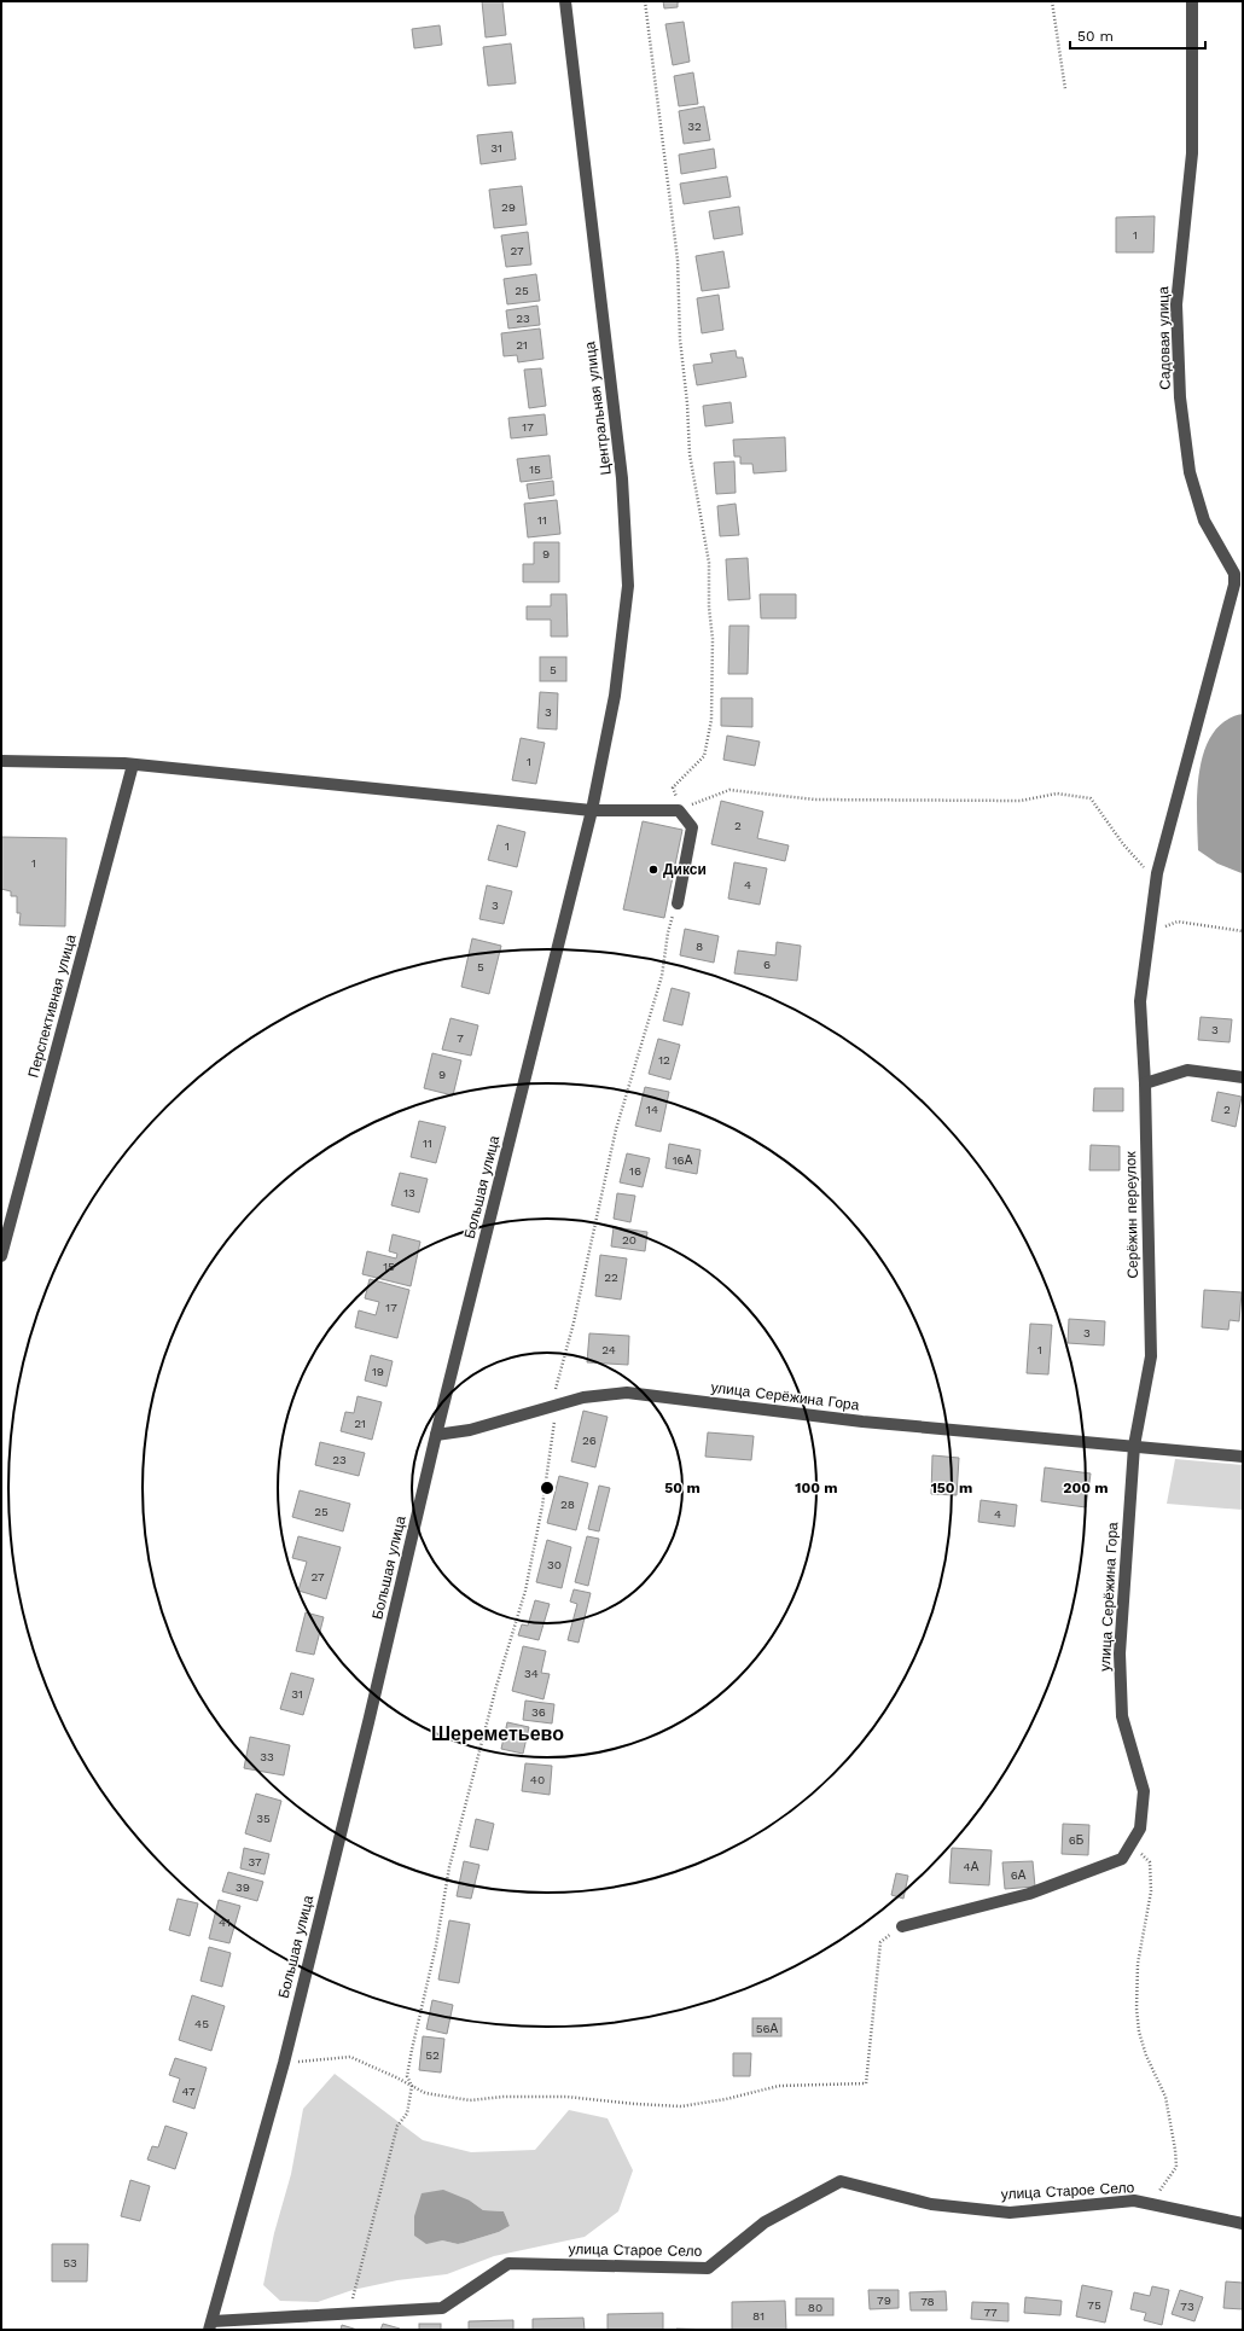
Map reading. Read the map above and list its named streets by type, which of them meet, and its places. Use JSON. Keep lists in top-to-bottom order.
{
  "streets": {
    "street": [
      "Садовая улица",
      "Центральная улица",
      "Перспективная улица",
      "Большая улица",
      "Серёжин переулок",
      "улица Серёжина Гора",
      "улица Старое Село"
    ]
  },
  "crossings": [
    ["Садовая улица", "Серёжин переулок"],
    ["Центральная улица", "Большая улица"],
    ["Большая улица", "улица Серёжина Гора"],
    ["Большая улица", "улица Старое Село"],
    ["Серёжин переулок", "улица Серёжина Гора"]
  ],
  "districts": ["Шереметьево"],
  "places": ["Дикси"],
  "house_numbers": [
    "32",
    "31",
    "29",
    "1",
    "27",
    "25",
    "23",
    "21",
    "17",
    "15",
    "11",
    "9",
    "5",
    "3",
    "1",
    "2",
    "1",
    "1",
    "4",
    "3",
    "8",
    "6",
    "5",
    "3",
    "7",
    "12",
    "9",
    "14",
    "2",
    "11",
    "16А",
    "16",
    "13",
    "20",
    "15",
    "22",
    "17",
    "3",
    "24",
    "1",
    "19",
    "21",
    "26",
    "23",
    "28",
    "25",
    "4",
    "30",
    "27",
    "34",
    "31",
    "36",
    "33",
    "40",
    "35",
    "6Б",
    "37",
    "4А",
    "6А",
    "39",
    "41",
    "45",
    "56А",
    "52",
    "47",
    "53",
    "79",
    "78",
    "75",
    "73",
    "80",
    "77",
    "81"
  ],
  "scale_bar": "50 m",
  "rings": [
    "50 m",
    "100 m",
    "150 m",
    "200 m"
  ]
}
